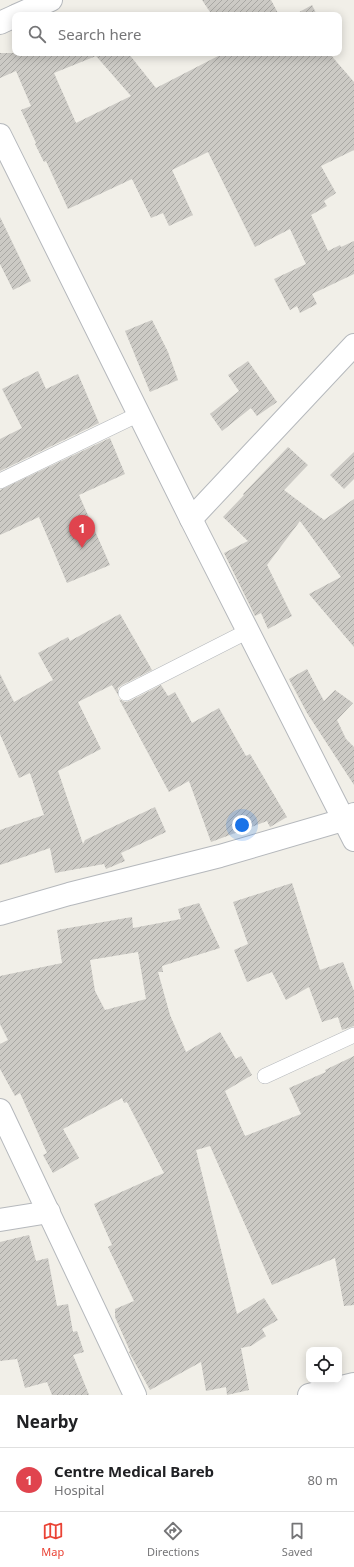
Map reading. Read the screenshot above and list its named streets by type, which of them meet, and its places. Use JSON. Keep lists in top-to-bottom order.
{
  "page": {
    "search": "Search here",
    "pins": "1",
    "heading": "Nearby",
    "list": [
      {
        "mark": "1",
        "name": "Centre Medical Bareb",
        "note": "Hospital",
        "value": "80 m"
      }
    ],
    "nav": ["Map", "Directions", "Saved"]
  }
}
